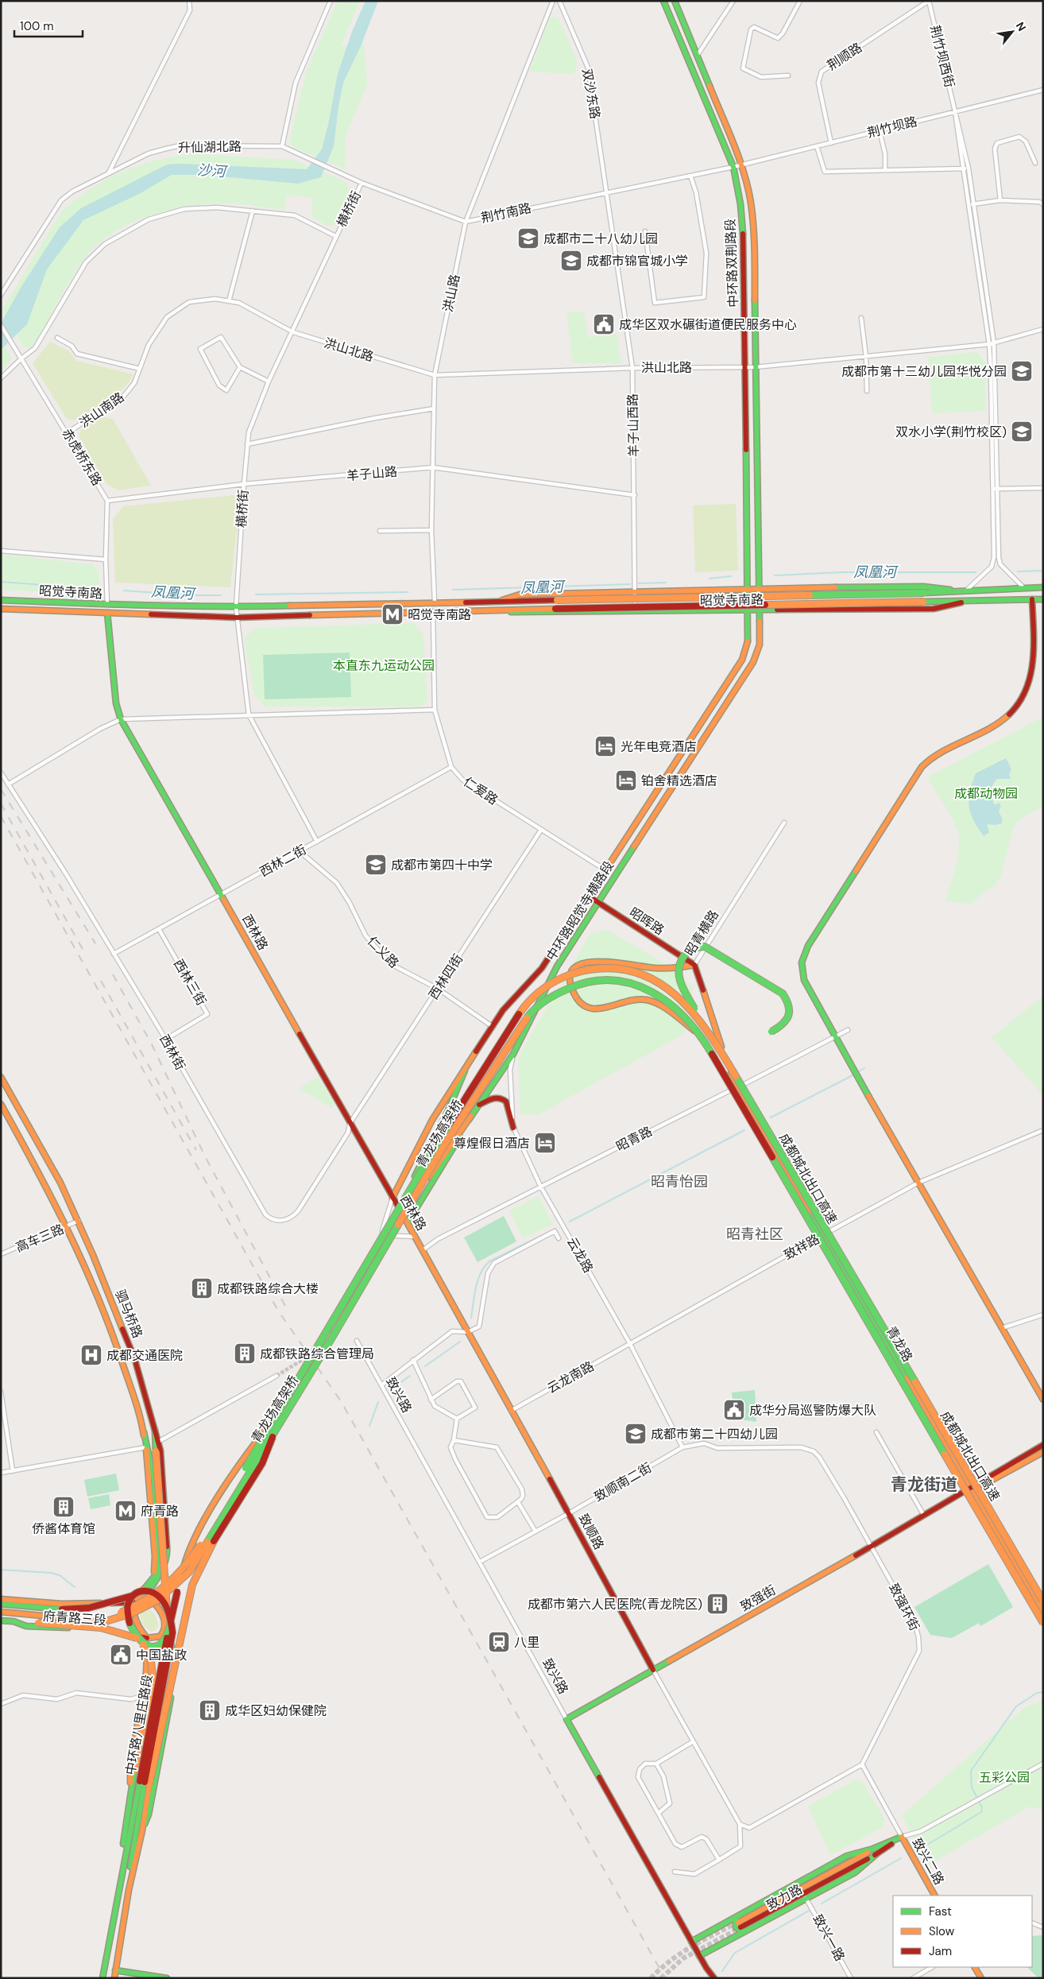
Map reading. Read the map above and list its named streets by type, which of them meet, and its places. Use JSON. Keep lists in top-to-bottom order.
{
  "streets": {
    "main road": [
      "中环路双荆路段",
      "昭觉寺南路",
      "中环路昭觉寺横路段",
      "昭晖路",
      "西林路",
      "昭青横路",
      "青龙场高架桥",
      "成都城北出口高速",
      "驷马桥路",
      "青龙路",
      "致兴路",
      "致顺路",
      "致强街",
      "府青路三段",
      "中环路八里庄路段",
      "致兴二路",
      "致力路"
    ],
    "street": [
      "荆顺路",
      "荆竹坝西街",
      "双沙东路",
      "荆竹坝路",
      "升仙湖北路",
      "横桥街",
      "荆竹南路",
      "洪山路",
      "洪山北路",
      "洪山南路",
      "羊子山西路",
      "赤虎桥东路",
      "羊子山路",
      "仁爱路",
      "西林二街",
      "仁义路",
      "西林四街",
      "西林三街",
      "西林街",
      "昭青路",
      "高车三路",
      "致祥路",
      "云龙路",
      "云龙南路",
      "致顺南二街",
      "致强环街",
      "致兴一路"
    ]
  },
  "crossings": [
    ["荆顺路", "荆竹坝西街"],
    ["荆顺路", "荆竹坝路"],
    ["荆竹坝西街", "荆竹坝路"],
    ["双沙东路", "荆竹南路"],
    ["双沙东路", "羊子山西路"],
    ["荆竹坝路", "荆竹南路"],
    ["荆竹坝路", "中环路双荆路段"],
    ["升仙湖北路", "荆竹南路"],
    ["横桥街", "荆竹南路"],
    ["横桥街", "洪山北路"],
    ["横桥街", "洪山南路"],
    ["横桥街", "羊子山路"],
    ["横桥街", "昭觉寺南路"],
    ["横桥街", "西林二街"],
    ["荆竹南路", "中环路双荆路段"],
    ["荆竹南路", "洪山路"],
    ["荆竹南路", "羊子山西路"],
    ["中环路双荆路段", "洪山北路"],
    ["中环路双荆路段", "昭觉寺南路"],
    ["中环路双荆路段", "中环路昭觉寺横路段"],
    ["洪山路", "洪山北路"],
    ["洪山路", "羊子山路"],
    ["洪山路", "昭觉寺南路"],
    ["洪山北路", "洪山南路"],
    ["洪山北路", "羊子山西路"],
    ["洪山南路", "赤虎桥东路"],
    ["羊子山西路", "羊子山路"],
    ["羊子山西路", "昭觉寺南路"],
    ["赤虎桥东路", "羊子山路"],
    ["赤虎桥东路", "昭觉寺南路"],
    ["昭觉寺南路", "仁爱路"],
    ["昭觉寺南路", "中环路昭觉寺横路段"],
    ["昭觉寺南路", "西林路"],
    ["仁爱路", "西林二街"],
    ["仁爱路", "中环路昭觉寺横路段"],
    ["仁爱路", "西林四街"],
    ["西林二街", "西林路"],
    ["西林二街", "仁义路"],
    ["西林二街", "西林三街"],
    ["西林二街", "西林街"],
    ["中环路昭觉寺横路段", "昭晖路"],
    ["中环路昭觉寺横路段", "西林路"],
    ["中环路昭觉寺横路段", "仁义路"],
    ["中环路昭觉寺横路段", "云龙路"],
    ["昭晖路", "昭青横路"],
    ["西林路", "西林四街"],
    ["西林路", "西林街"],
    ["西林路", "昭青路"],
    ["西林路", "致顺路"],
    ["昭青横路", "昭青路"],
    ["昭青横路", "青龙路"],
    ["仁义路", "西林四街"],
    ["西林四街", "西林街"],
    ["西林三街", "西林街"],
    ["青龙场高架桥", "成都城北出口高速"],
    ["青龙场高架桥", "中环路八里庄路段"],
    ["昭青路", "云龙路"],
    ["昭青路", "青龙路"],
    ["昭青路", "致顺路"],
    ["高车三路", "驷马桥路"],
    ["致祥路", "云龙路"],
    ["致祥路", "青龙路"],
    ["致祥路", "云龙南路"],
    ["云龙路", "云龙南路"],
    ["云龙路", "致顺南二街"],
    ["云龙路", "致强环街"],
    ["驷马桥路", "府青路三段"],
    ["青龙路", "致强街"],
    ["云龙南路", "致顺路"],
    ["致兴路", "致顺南二街"],
    ["致兴路", "致强街"],
    ["致兴路", "致力路"],
    ["致顺南二街", "致顺路"],
    ["致顺南二街", "致强环街"],
    ["致顺路", "致强街"],
    ["致强街", "致强环街"],
    ["致兴二路", "致力路"],
    ["致力路", "致兴一路"]
  ],
  "districts": ["昭青怡园", "昭青社区", "青龙街道"],
  "water": ["沙河", "凤凰河"],
  "parks": ["本直东九运动公园", "成都动物园", "五彩公园"],
  "places": {
    "school or university": [
      "成都市二十八幼儿园",
      "成都市锦官城小学",
      "成都市第十三幼儿园华悦分园",
      "双水小学(荆竹校区)",
      "成都市第四十中学",
      "成都市第二十四幼儿园"
    ],
    "public building": ["成华区双水碾街道便民服务中心", "成华分局巡警防爆大队", "中国盐政"],
    "metro station": ["昭觉寺南路", "府青路"],
    "hotel": ["光年电竞酒店", "铂舍精选酒店", "尊煌假日酒店"],
    "building": [
      "成都铁路综合大楼",
      "成都铁路综合管理局",
      "侨酱体育馆",
      "成都市第六人民医院(青龙院区)",
      "成华区妇幼保健院"
    ],
    "hospital": ["成都交通医院"],
    "station": ["八里"]
  },
  "legend": ["Fast", "Slow", "Jam"],
  "scale_bar": "100 m",
  "north": "top right"
}
